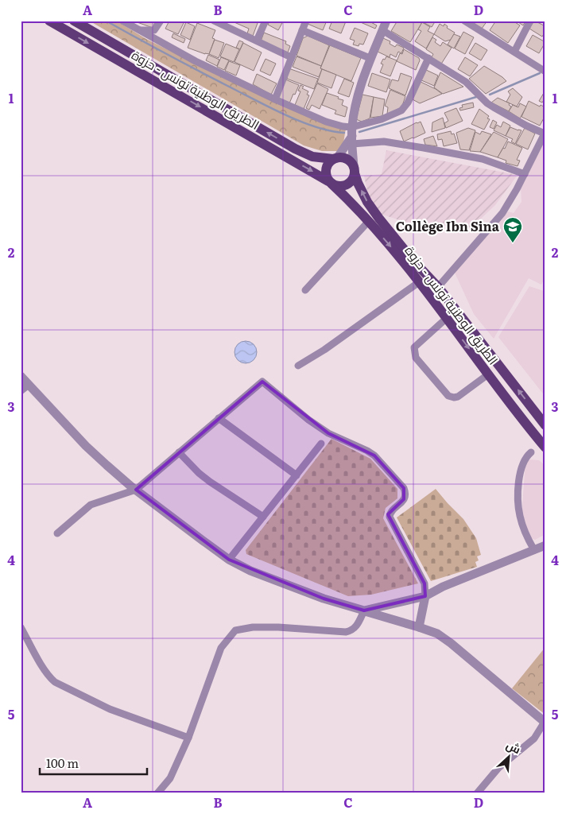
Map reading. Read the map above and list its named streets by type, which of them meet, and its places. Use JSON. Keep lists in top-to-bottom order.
{
  "streets": {
    "main road": ["الطريق الوطنية تونس - حزوة"]
  },
  "places": {
    "school or university": ["Collège Ibn Sina"]
  },
  "scale_bar": "100 m",
  "north": "top right",
  "grid": {
    "columns": [
      "A",
      "B",
      "C",
      "D"
    ],
    "rows": [
      "1",
      "2",
      "3",
      "4",
      "5"
    ]
  }
}
